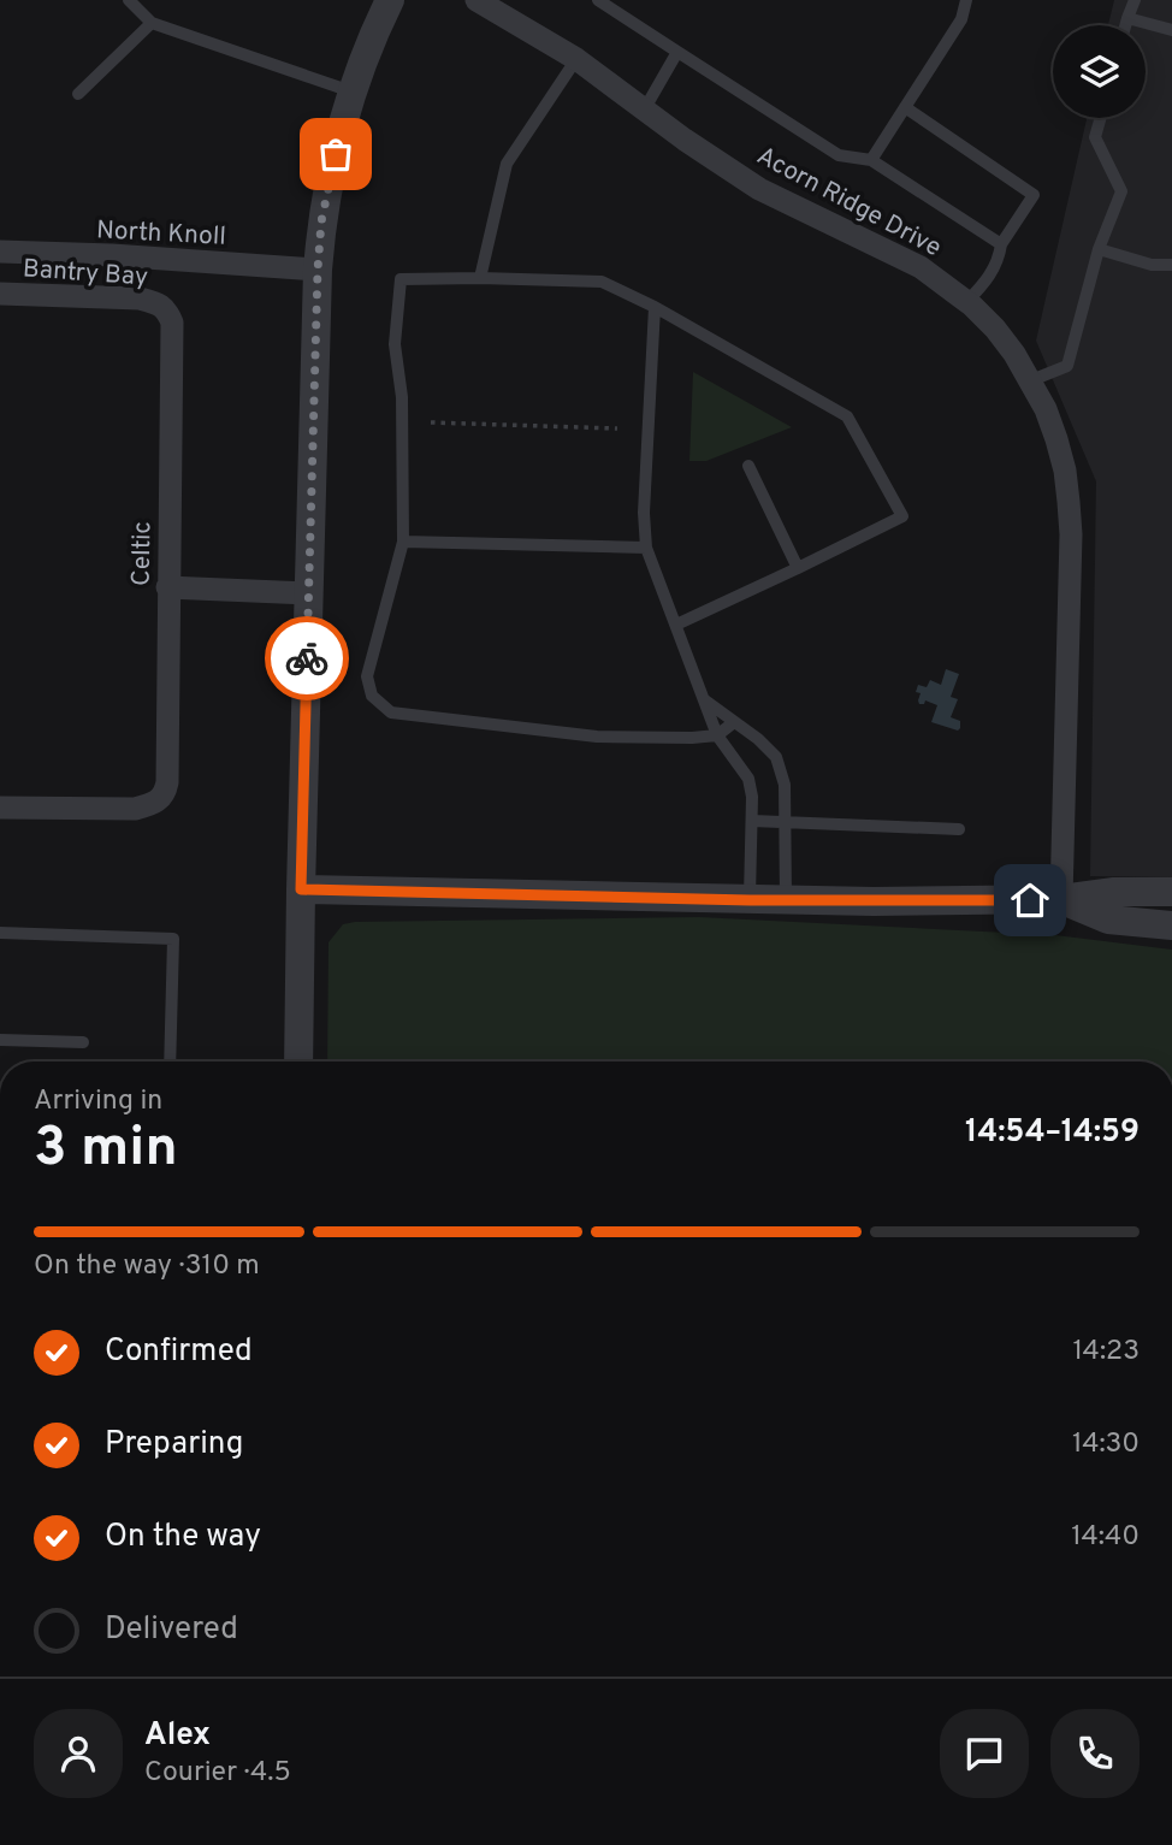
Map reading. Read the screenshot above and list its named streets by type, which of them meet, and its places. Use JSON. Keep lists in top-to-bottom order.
{
  "streets": {
    "street": [
      "Acorn Ridge Drive",
      "North Knoll",
      "Bantry Bay",
      "Celtic"
    ]
  },
  "crossings": [
    ["Bantry Bay", "Celtic"]
  ],
  "page": {
    "heading": ["3 min", "Arriving in", "14:54–14:59"],
    "panel": ["Alex", "Courier · 4.5"],
    "bar": "On the way · 310 m",
    "list": [
      ["Confirmed", "14:23"],
      ["Preparing", "14:30"],
      ["On the way", "14:40"],
      "Delivered"
    ]
  }
}
